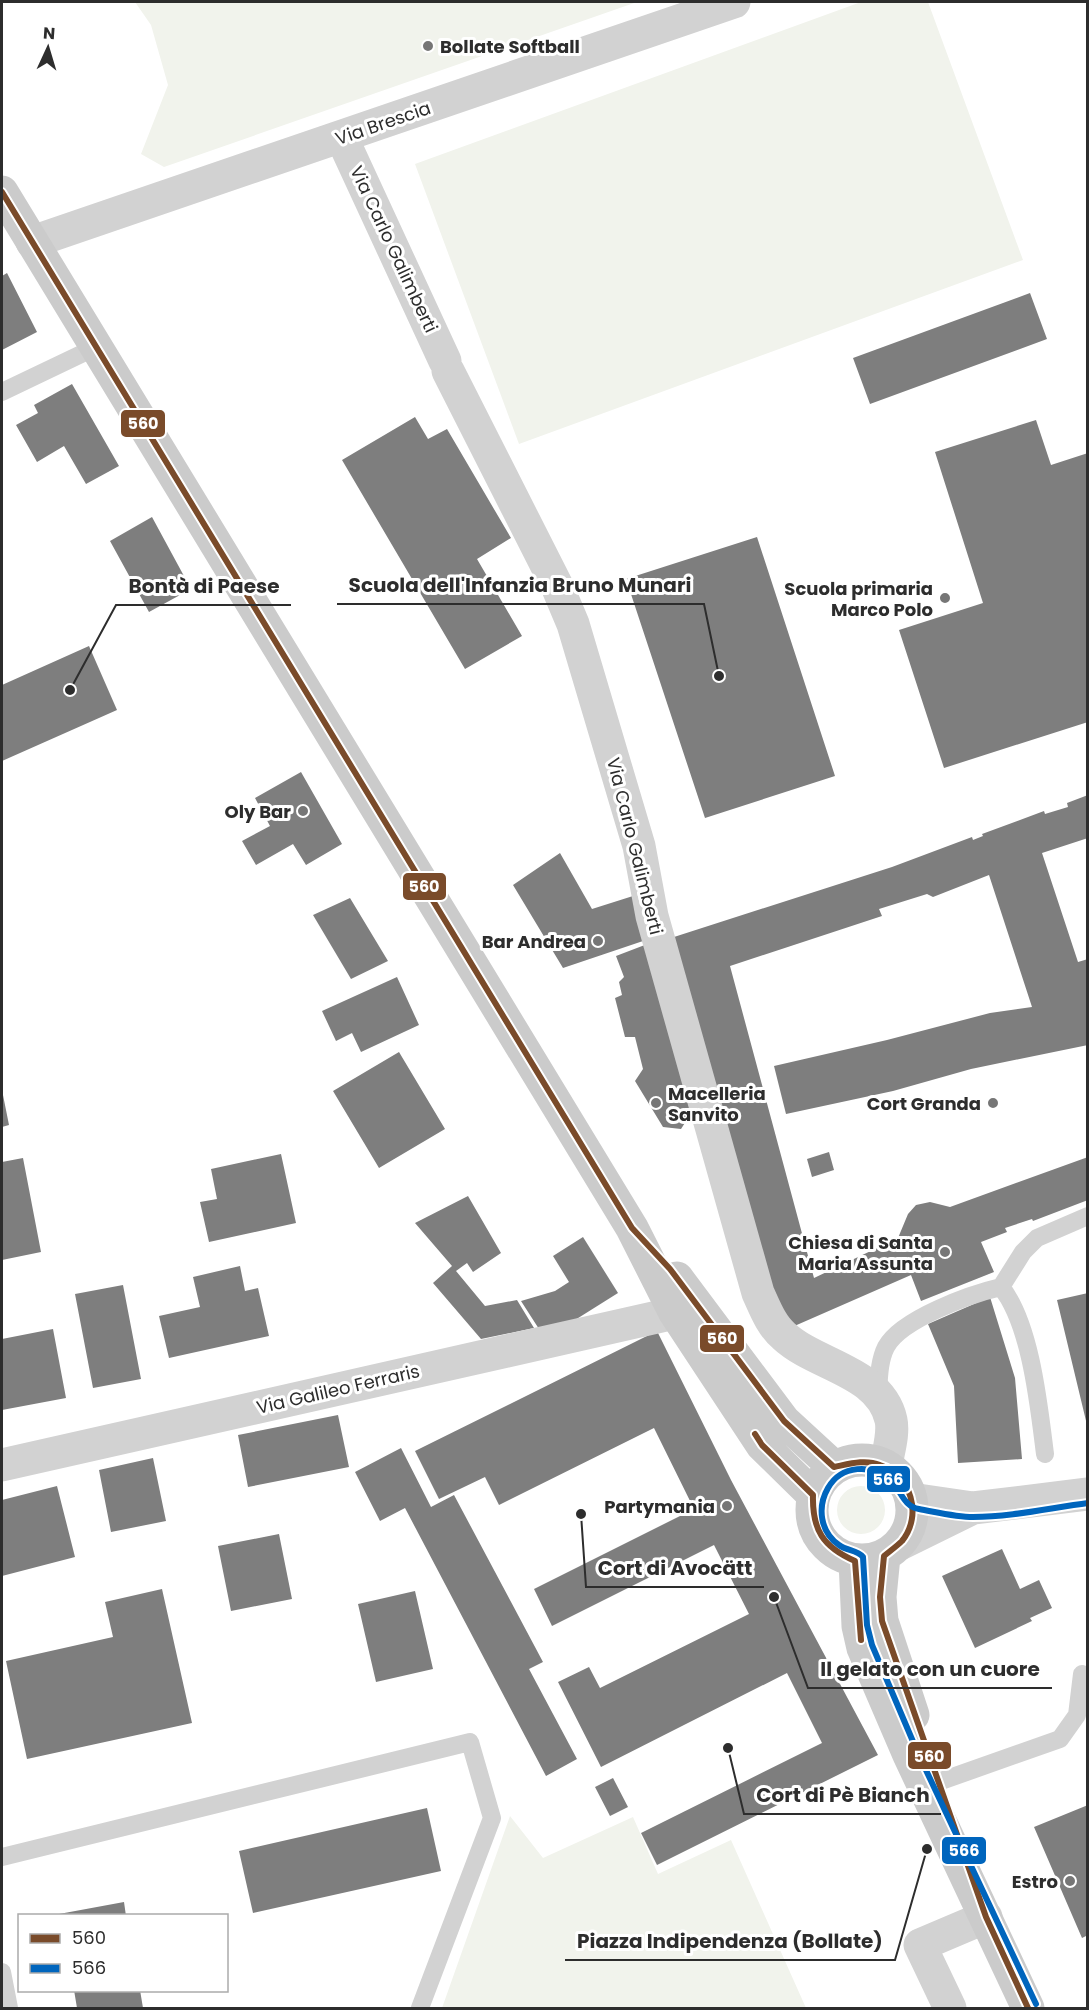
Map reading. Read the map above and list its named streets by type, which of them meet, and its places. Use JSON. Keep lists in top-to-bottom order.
{
  "streets": {
    "street": ["Via Brescia", "Via Carlo Galimberti", "Via Galileo Ferraris"]
  },
  "crossings": [
    ["Via Brescia", "Via Carlo Galimberti"]
  ],
  "places": [
    "Bollate Softball",
    "Scuola primaria Marco Polo",
    "Scuola dell'Infanzia Bruno Munari",
    "Bontà di Paese",
    "Oly Bar",
    "Bar Andrea",
    "Macelleria Sanvito",
    "Cort Granda",
    "Chiesa di Santa Maria Assunta",
    "Partymania",
    "Cort di Avocätt",
    "Il gelato con un cuore",
    "Cort di Pè Bianch",
    "Piazza Indipendenza (Bollate)",
    "Estro"
  ],
  "lines": ["transit line 560", "transit line 566"],
  "legend": ["560", "566"],
  "north": "top"
}
